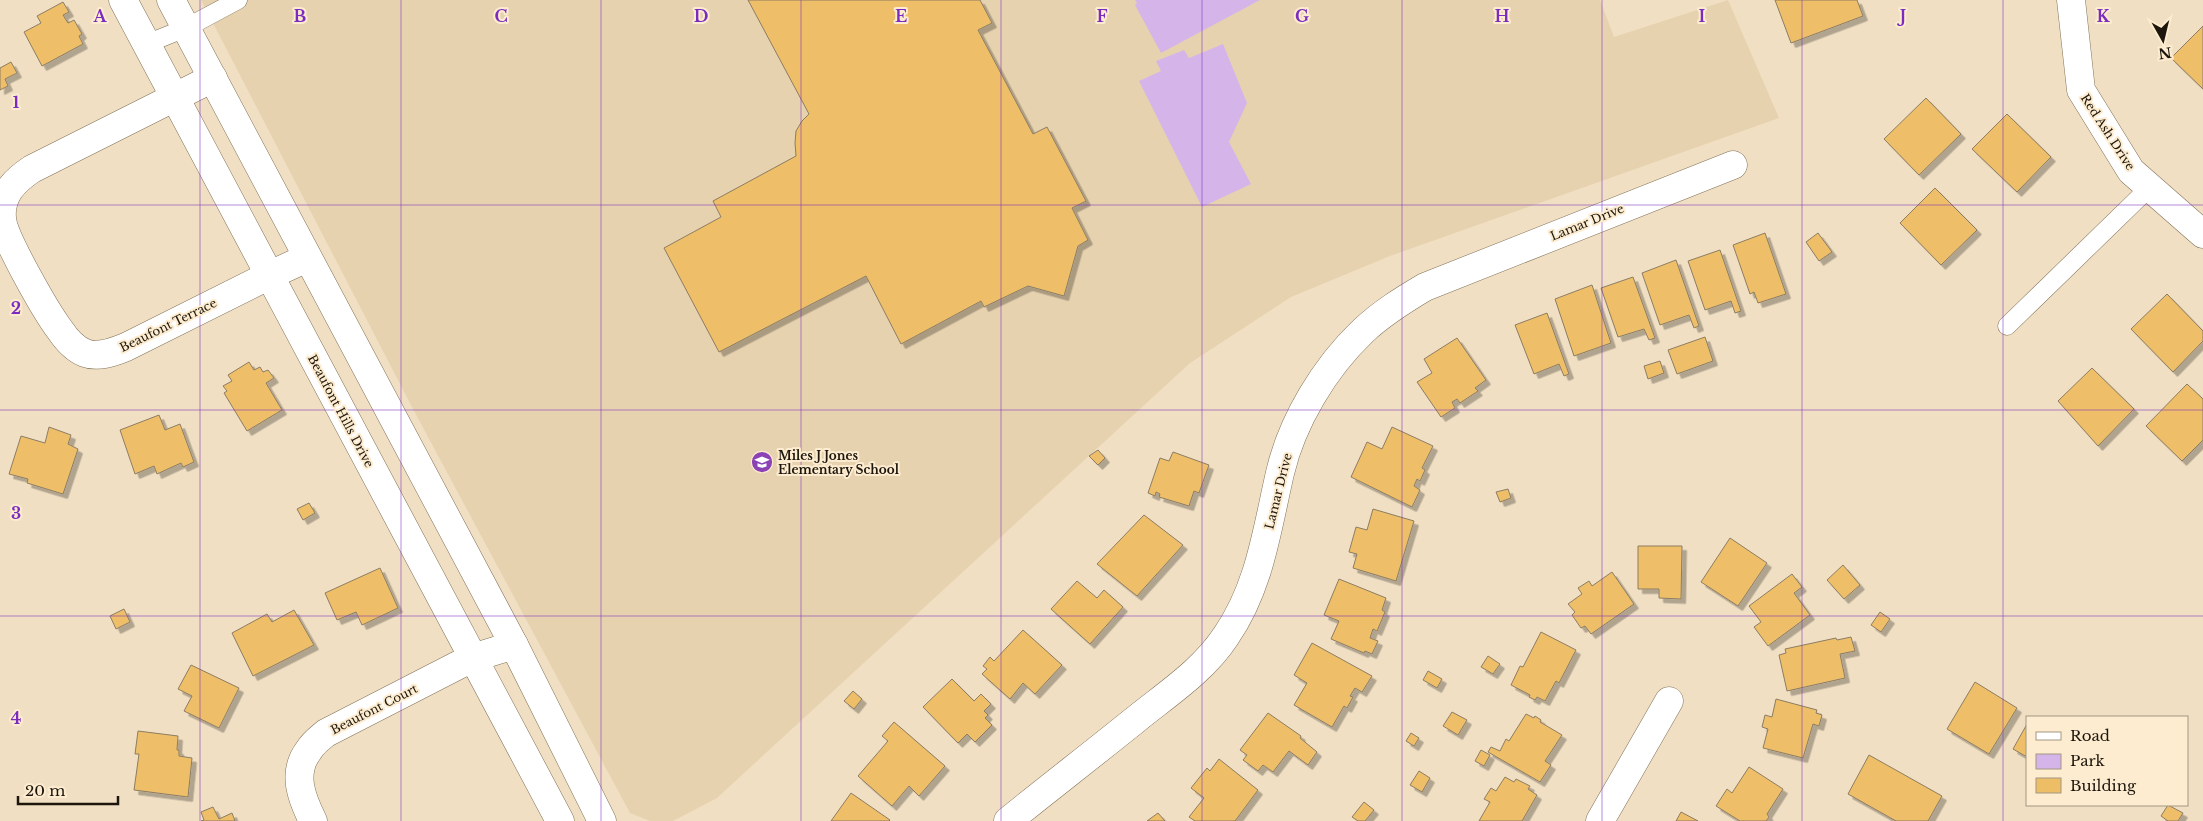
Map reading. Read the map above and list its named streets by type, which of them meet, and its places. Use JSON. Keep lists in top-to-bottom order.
{
  "streets": {
    "street": [
      "Red Ash Drive",
      "Lamar Drive",
      "Beaufont Terrace",
      "Beaufont Hills Drive",
      "Beaufont Court"
    ]
  },
  "crossings": [
    ["Beaufont Terrace", "Beaufont Hills Drive"],
    ["Beaufont Hills Drive", "Beaufont Court"]
  ],
  "places": {
    "school or university": ["Miles J Jones Elementary School"]
  },
  "legend": ["Road", "Park", "Building"],
  "scale_bar": "20 m",
  "north": "bottom",
  "grid": {
    "columns": [
      "A",
      "B",
      "C",
      "D",
      "E",
      "F",
      "G",
      "H",
      "I",
      "J",
      "K"
    ],
    "rows": [
      "1",
      "2",
      "3",
      "4"
    ]
  }
}
